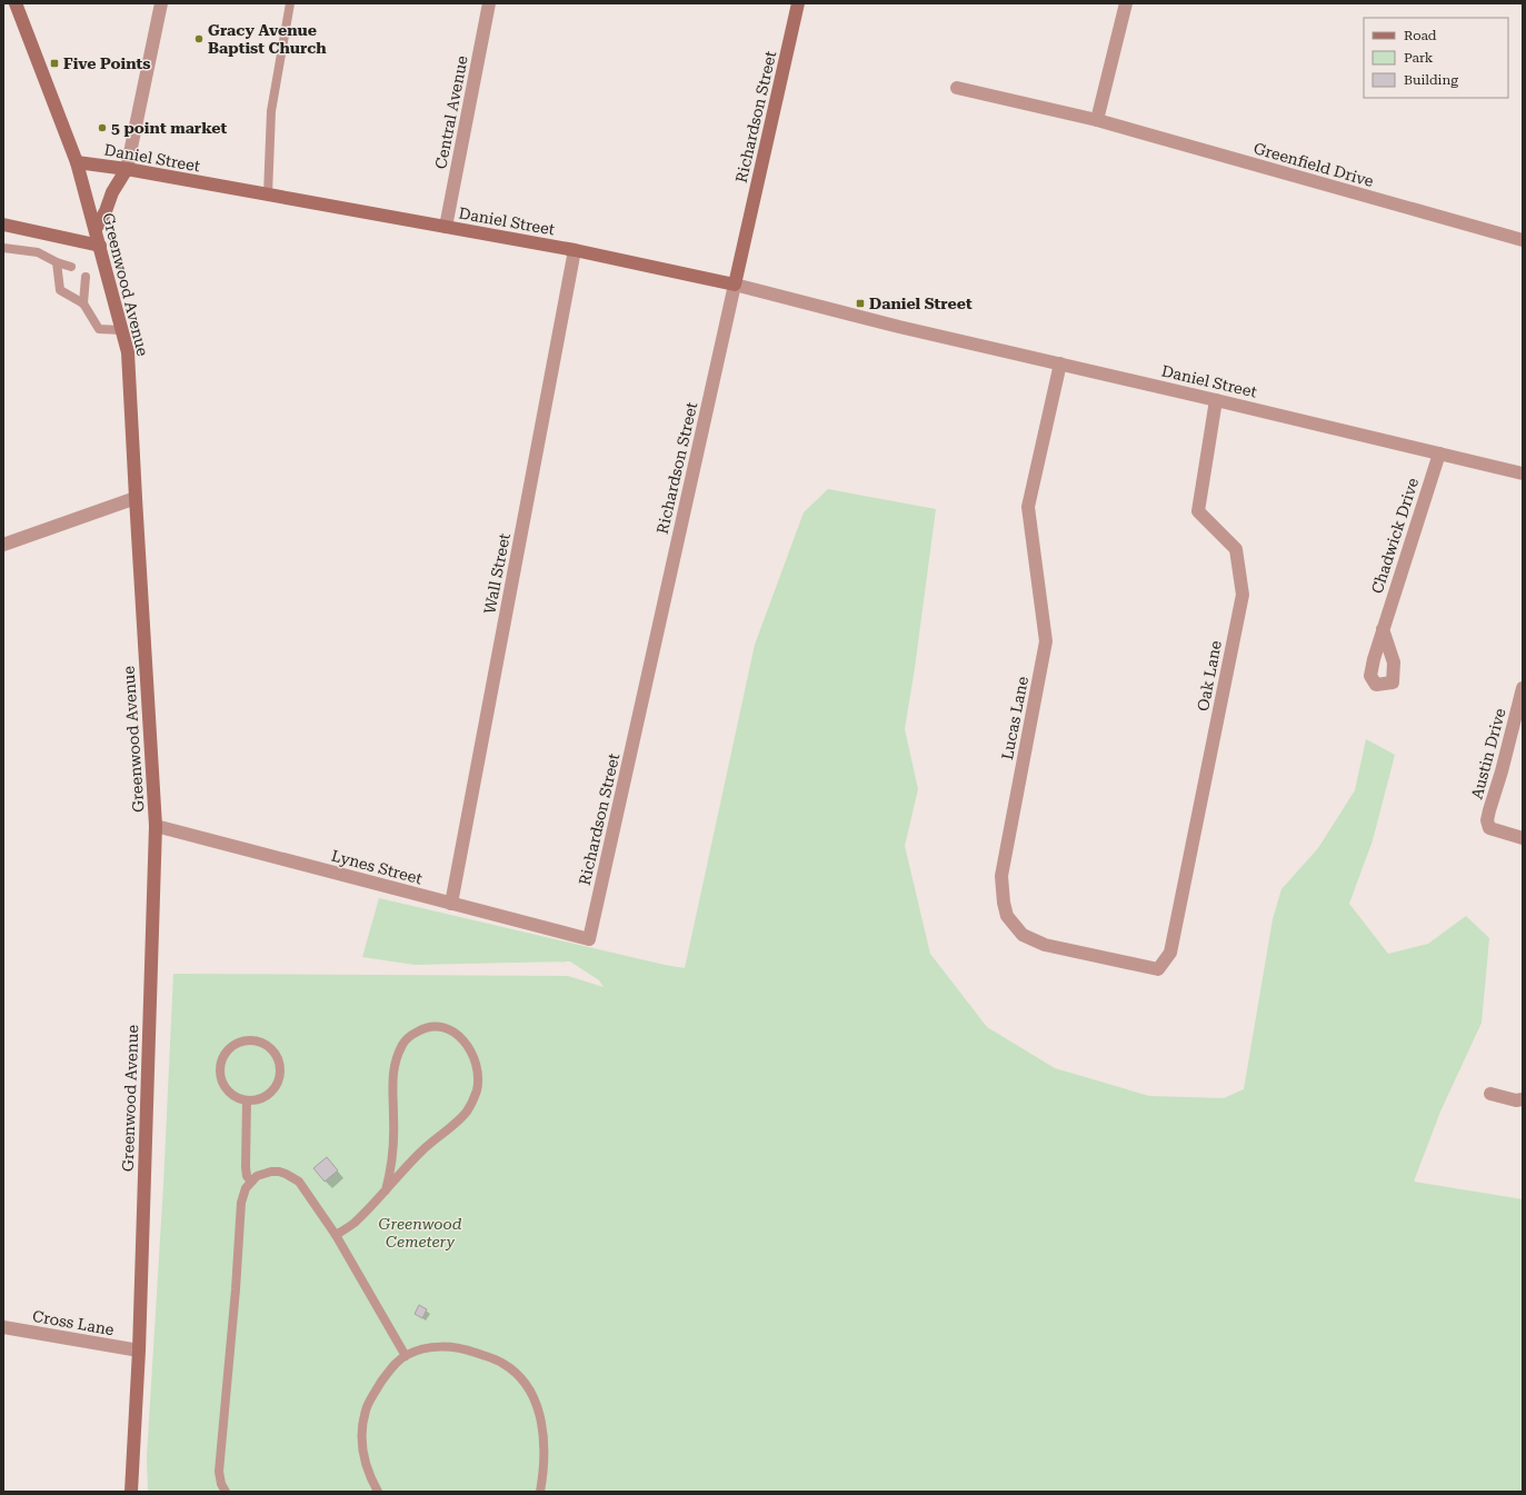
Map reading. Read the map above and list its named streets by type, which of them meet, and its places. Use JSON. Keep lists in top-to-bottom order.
{
  "streets": {
    "main road": ["Richardson Street", "Daniel Street", "Greenwood Avenue"],
    "street": [
      "Central Avenue",
      "Greenfield Drive",
      "Chadwick Drive",
      "Wall Street",
      "Oak Lane",
      "Lucas Lane",
      "Austin Drive",
      "Lynes Street",
      "Cross Lane"
    ]
  },
  "crossings": [
    ["Central Avenue", "Daniel Street"],
    ["Richardson Street", "Daniel Street"],
    ["Richardson Street", "Lynes Street"],
    ["Daniel Street", "Greenwood Avenue"],
    ["Daniel Street", "Chadwick Drive"],
    ["Daniel Street", "Wall Street"],
    ["Daniel Street", "Oak Lane"],
    ["Daniel Street", "Lucas Lane"],
    ["Greenwood Avenue", "Lynes Street"],
    ["Greenwood Avenue", "Cross Lane"],
    ["Wall Street", "Lynes Street"],
    ["Oak Lane", "Lucas Lane"]
  ],
  "parks": ["Greenwood Cemetery"],
  "places": {
    "other": ["Gracy Avenue Baptist Church", "5 point market"],
    "transit": ["Five Points", "Daniel Street"]
  },
  "legend": ["Road", "Park", "Building"]
}
